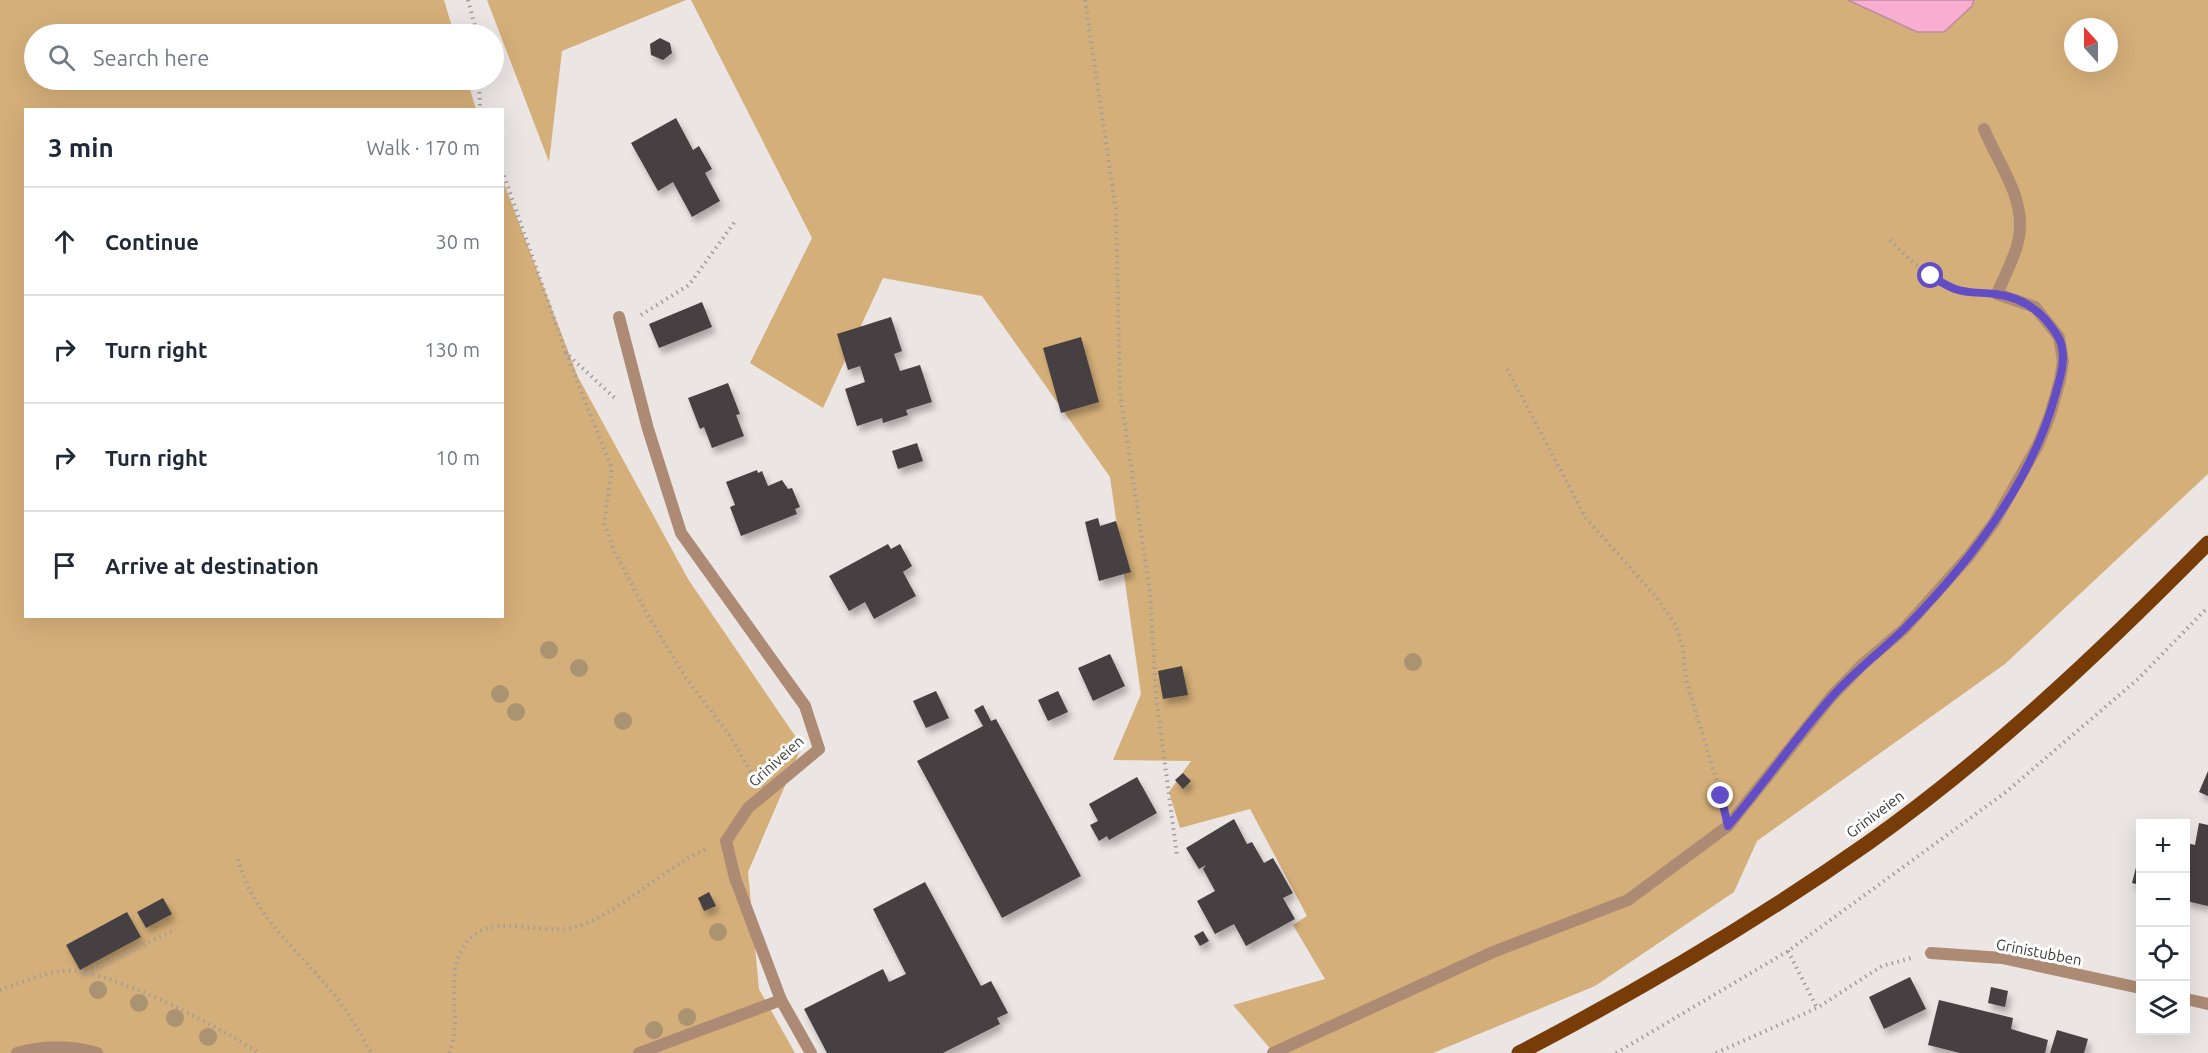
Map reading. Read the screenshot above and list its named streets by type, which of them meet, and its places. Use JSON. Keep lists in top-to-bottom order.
{
  "streets": {
    "main road": ["Griniveien"],
    "street": ["Grinistubben"]
  },
  "north": "top",
  "page": {
    "search": "Search here",
    "heading": ["3 min", "Walk · 170 m"],
    "list": [
      ["Continue", "30 m"],
      ["Turn right", "130 m"],
      ["Turn right", "10 m"],
      "Arrive at destination"
    ],
    "map_buttons": ["+", "−"]
  }
}
